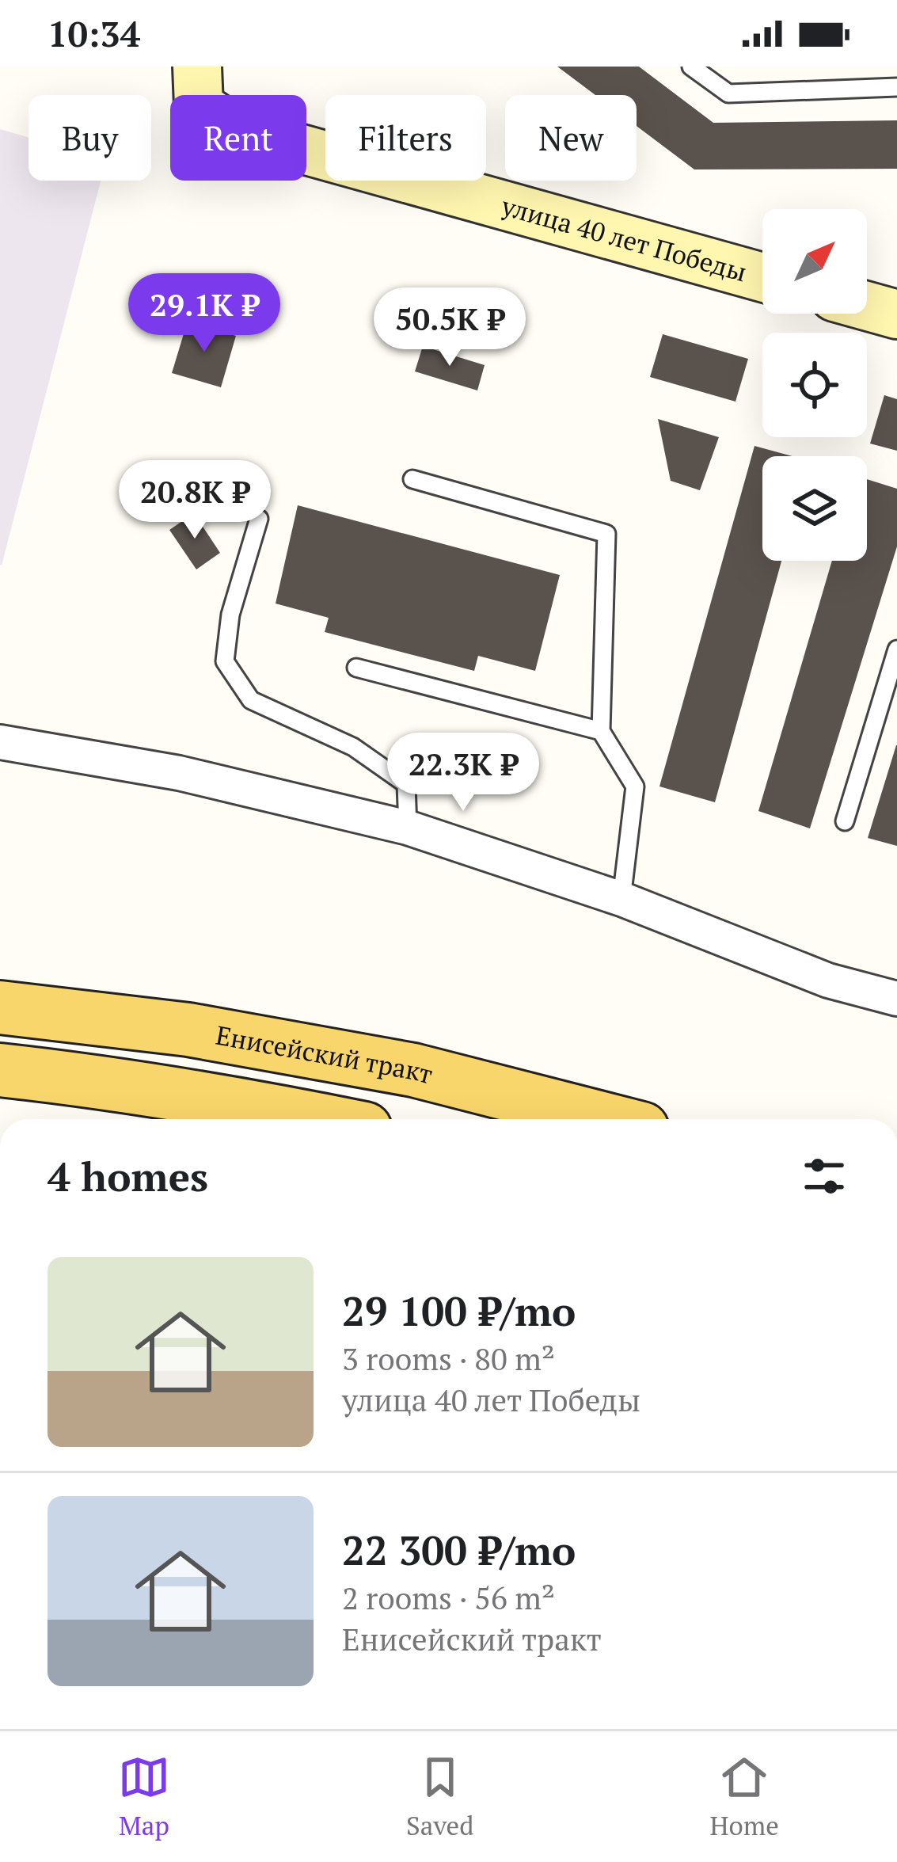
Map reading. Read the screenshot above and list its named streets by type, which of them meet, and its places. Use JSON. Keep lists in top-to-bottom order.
{
  "streets": {
    "main road": ["Енисейский тракт"],
    "street": ["улица 40 лет Победы"]
  },
  "north": "top right",
  "page": {
    "status": "10:34",
    "chip": [
      "Buy",
      "Rent",
      "Filters",
      "New"
    ],
    "price": [
      "29.1K ₽",
      "50.5K ₽",
      "20.8K ₽",
      "22.3K ₽"
    ],
    "heading": "4 homes",
    "list": [
      {
        "name": "29 100 ₽/mo",
        "note": "3 rooms · 80 m² · улица 40 лет Победы"
      },
      {
        "name": "22 300 ₽/mo",
        "note": "2 rooms · 56 m² · Енисейский тракт"
      }
    ],
    "tabs": ["Map", "Saved", "Home"]
  }
}
